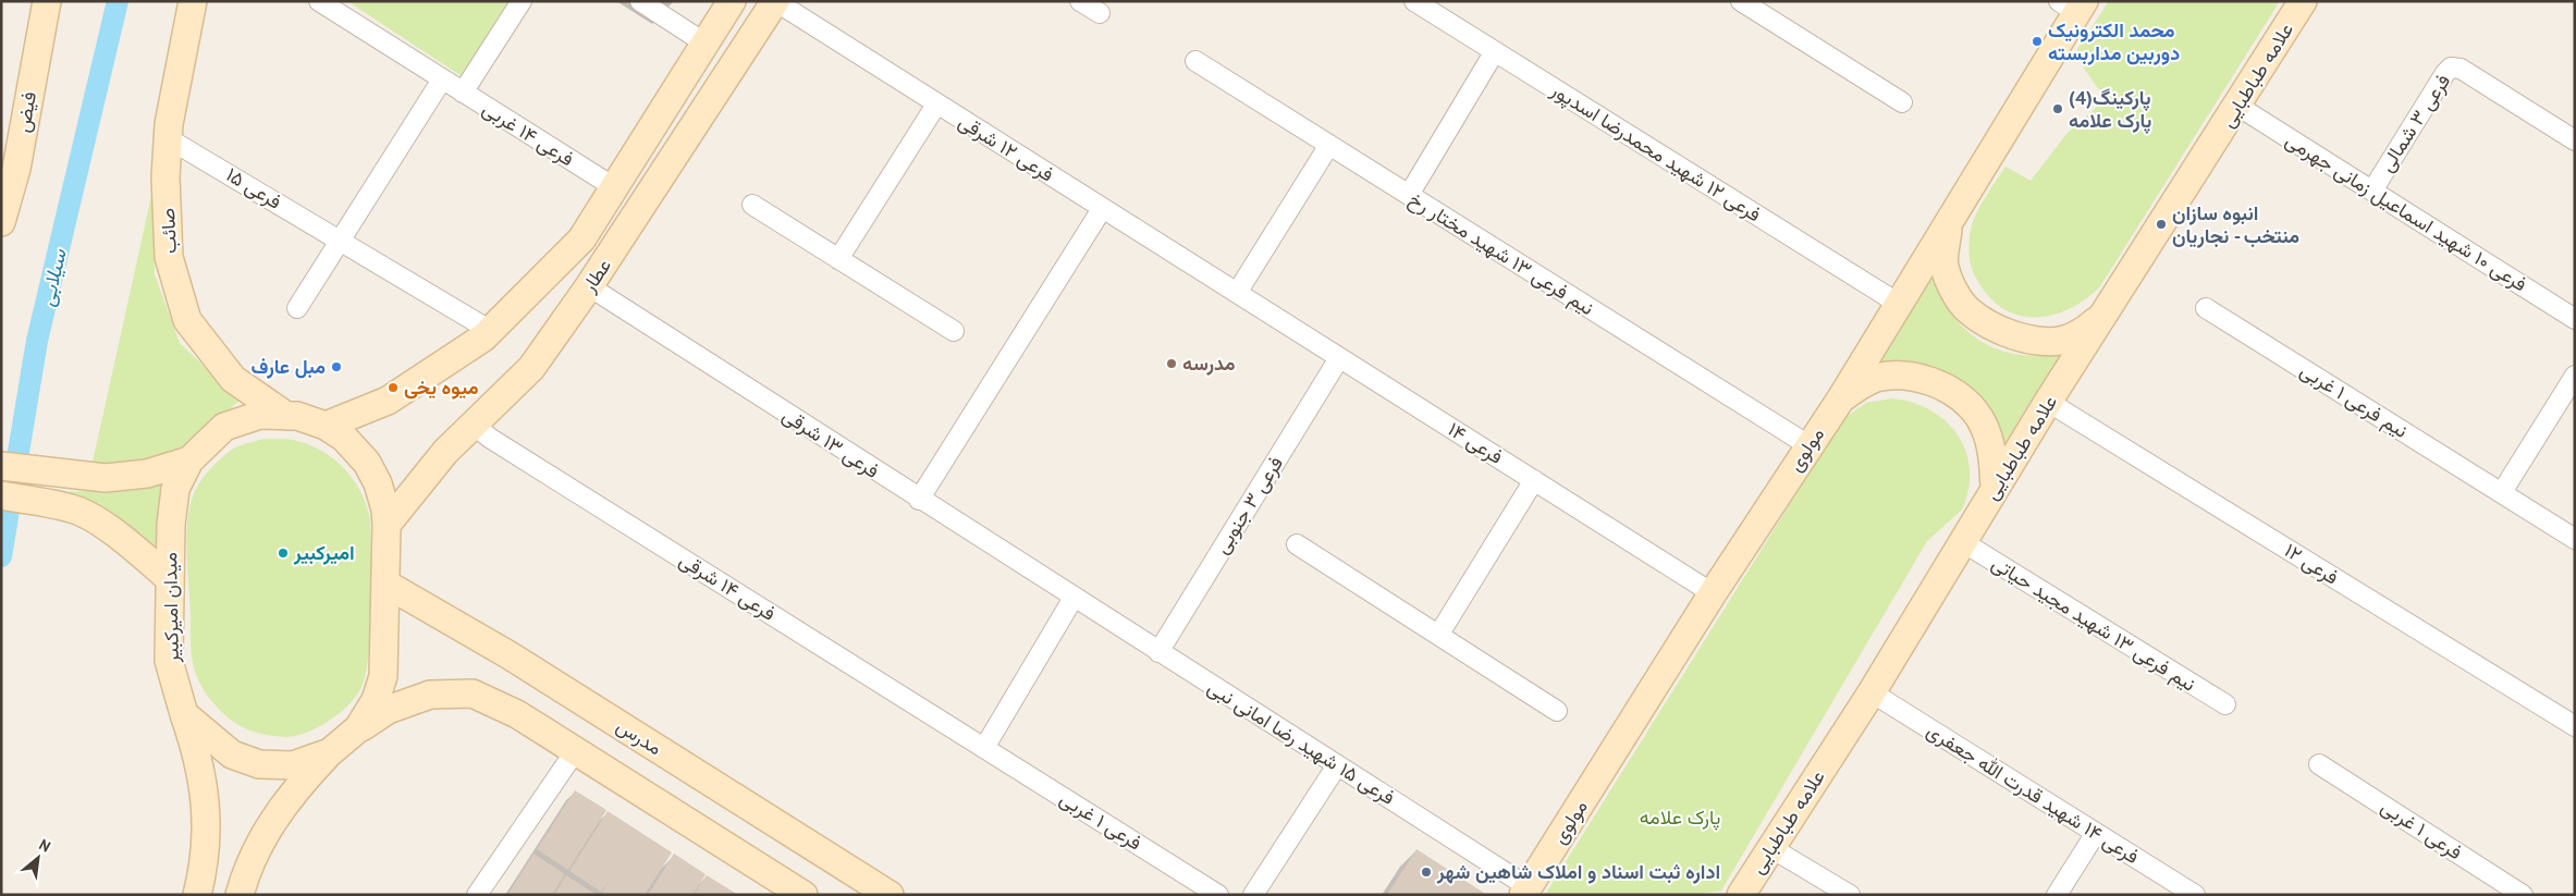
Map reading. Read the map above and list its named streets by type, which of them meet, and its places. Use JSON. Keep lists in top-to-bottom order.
{
  "streets": {
    "main road": [
      "علامه طباطبایی",
      "فیض",
      "صائب",
      "عطار",
      "مولوی",
      "میدان امیرکبیر",
      "مدرس"
    ],
    "street": [
      "فرعی ۳ شمالی",
      "فرعی ۱۴ غربی",
      "فرعی ۱۲ شرقی",
      "فرعی ۱۲ شهید محمدرضا اسدپور",
      "فرعی ۱۵",
      "فرعی ۱۰ شهید اسماعیل زمانی جهرمی",
      "نیم فرعی ۱۳ شهید مختار رخ",
      "نیم فرعی ۱ غربی",
      "فرعی ۱۳ شرقی",
      "فرعی ۱۴",
      "فرعی ۳ جنوبی",
      "فرعی ۱۲",
      "فرعی ۱۴ شرقی",
      "نیم فرعی ۱۳ شهید مجید حیاتی",
      "فرعی ۱۵ شهید رضا امانی نبی",
      "فرعی ۱۴ شهید قدرت الله جعفری",
      "فرعی ۱ غربی"
    ]
  },
  "crossings": [
    ["علامه طباطبایی", "فرعی ۱۰ شهید اسماعیل زمانی جهرمی"],
    ["علامه طباطبایی", "فرعی ۱۲"],
    ["علامه طباطبایی", "نیم فرعی ۱۳ شهید مجید حیاتی"],
    ["علامه طباطبایی", "فرعی ۱۴ شهید قدرت الله جعفری"],
    ["فرعی ۳ شمالی", "فرعی ۱۰ شهید اسماعیل زمانی جهرمی"],
    ["فرعی ۱۴ غربی", "عطار"],
    ["فرعی ۱۲ شرقی", "عطار"],
    ["فرعی ۱۲ شرقی", "فرعی ۱۴"],
    ["فرعی ۱۲ شهید محمدرضا اسدپور", "مولوی"],
    ["فرعی ۱۵", "صائب"],
    ["فرعی ۱۵", "عطار"],
    ["صائب", "میدان امیرکبیر"],
    ["نیم فرعی ۱۳ شهید مختار رخ", "مولوی"],
    ["عطار", "فرعی ۱۳ شرقی"],
    ["عطار", "فرعی ۱۴ شرقی"],
    ["عطار", "میدان امیرکبیر"],
    ["فرعی ۱۳ شرقی", "فرعی ۱۵ شهید رضا امانی نبی"],
    ["فرعی ۱۴", "مولوی"],
    ["فرعی ۱۴", "فرعی ۳ جنوبی"],
    ["مولوی", "فرعی ۱۵ شهید رضا امانی نبی"],
    ["فرعی ۳ جنوبی", "فرعی ۱۵ شهید رضا امانی نبی"],
    ["فرعی ۱۴ شرقی", "فرعی ۱ غربی"],
    ["میدان امیرکبیر", "مدرس"]
  ],
  "water": ["سیلابی"],
  "parks": ["پارک علامه"],
  "places": [
    "محمد الکترونیک دوربین مداربسته",
    "پارکینگ(4) پارک علامه",
    "انبوه سازان منتخب - نجاریان",
    "مدرسه",
    "مبل عارف",
    "میوه یخی",
    "امیرکبیر",
    "اداره ثبت اسناد و املاک شاهین شهر"
  ],
  "north": "top right"
}
